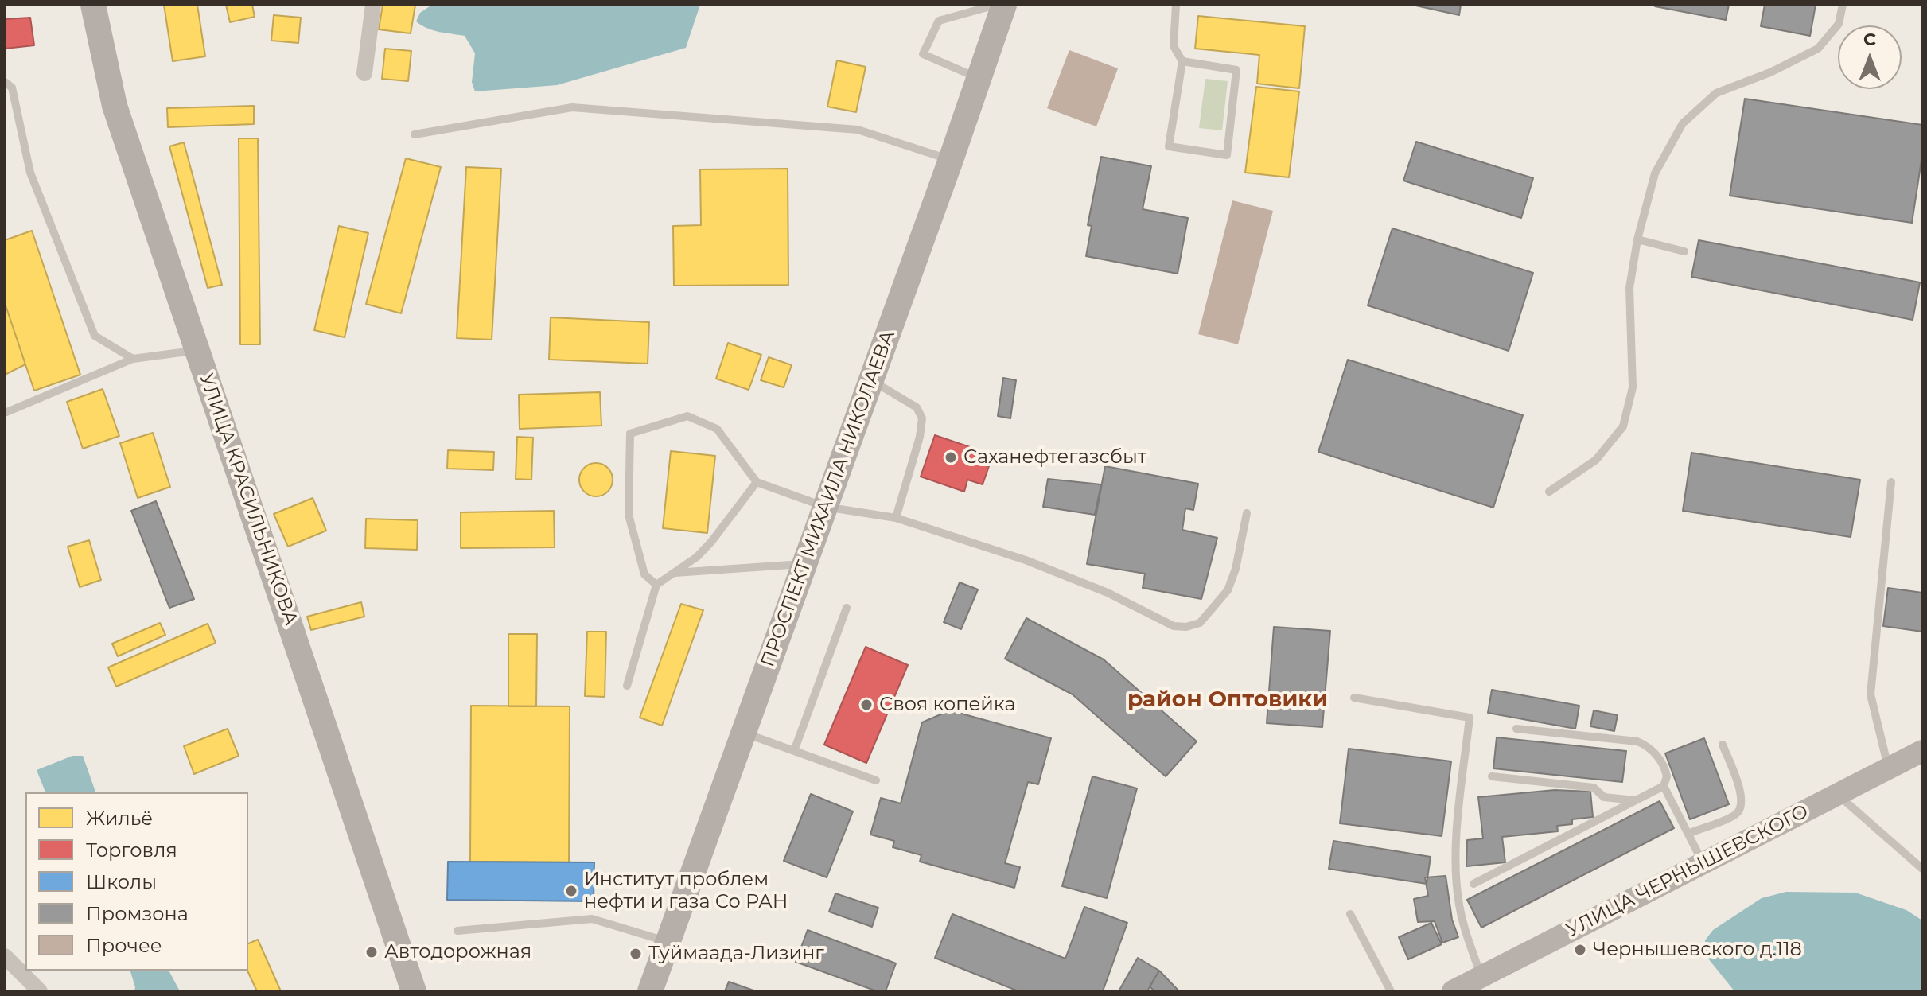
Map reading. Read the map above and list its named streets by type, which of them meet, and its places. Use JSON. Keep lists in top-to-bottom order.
{
  "streets": {
    "main road": ["ПРОСПЕКТ МИХАИЛА НИКОЛАЕВА", "УЛИЦА КРАСИЛЬНИКОВА", "УЛИЦА ЧЕРНЫШЕВСКОГО"]
  },
  "districts": ["район Оптовики"],
  "places": [
    "Саханефтегазсбыт",
    "Своя копейка",
    "Институт проблем нефти и газа Со РАН",
    "Чернышевского д.118",
    "Автодорожная",
    "Туймаада-Лизинг"
  ],
  "legend": [
    "Жильё",
    "Торговля",
    "Школы",
    "Промзона",
    "Прочее"
  ],
  "north": "top"
}
